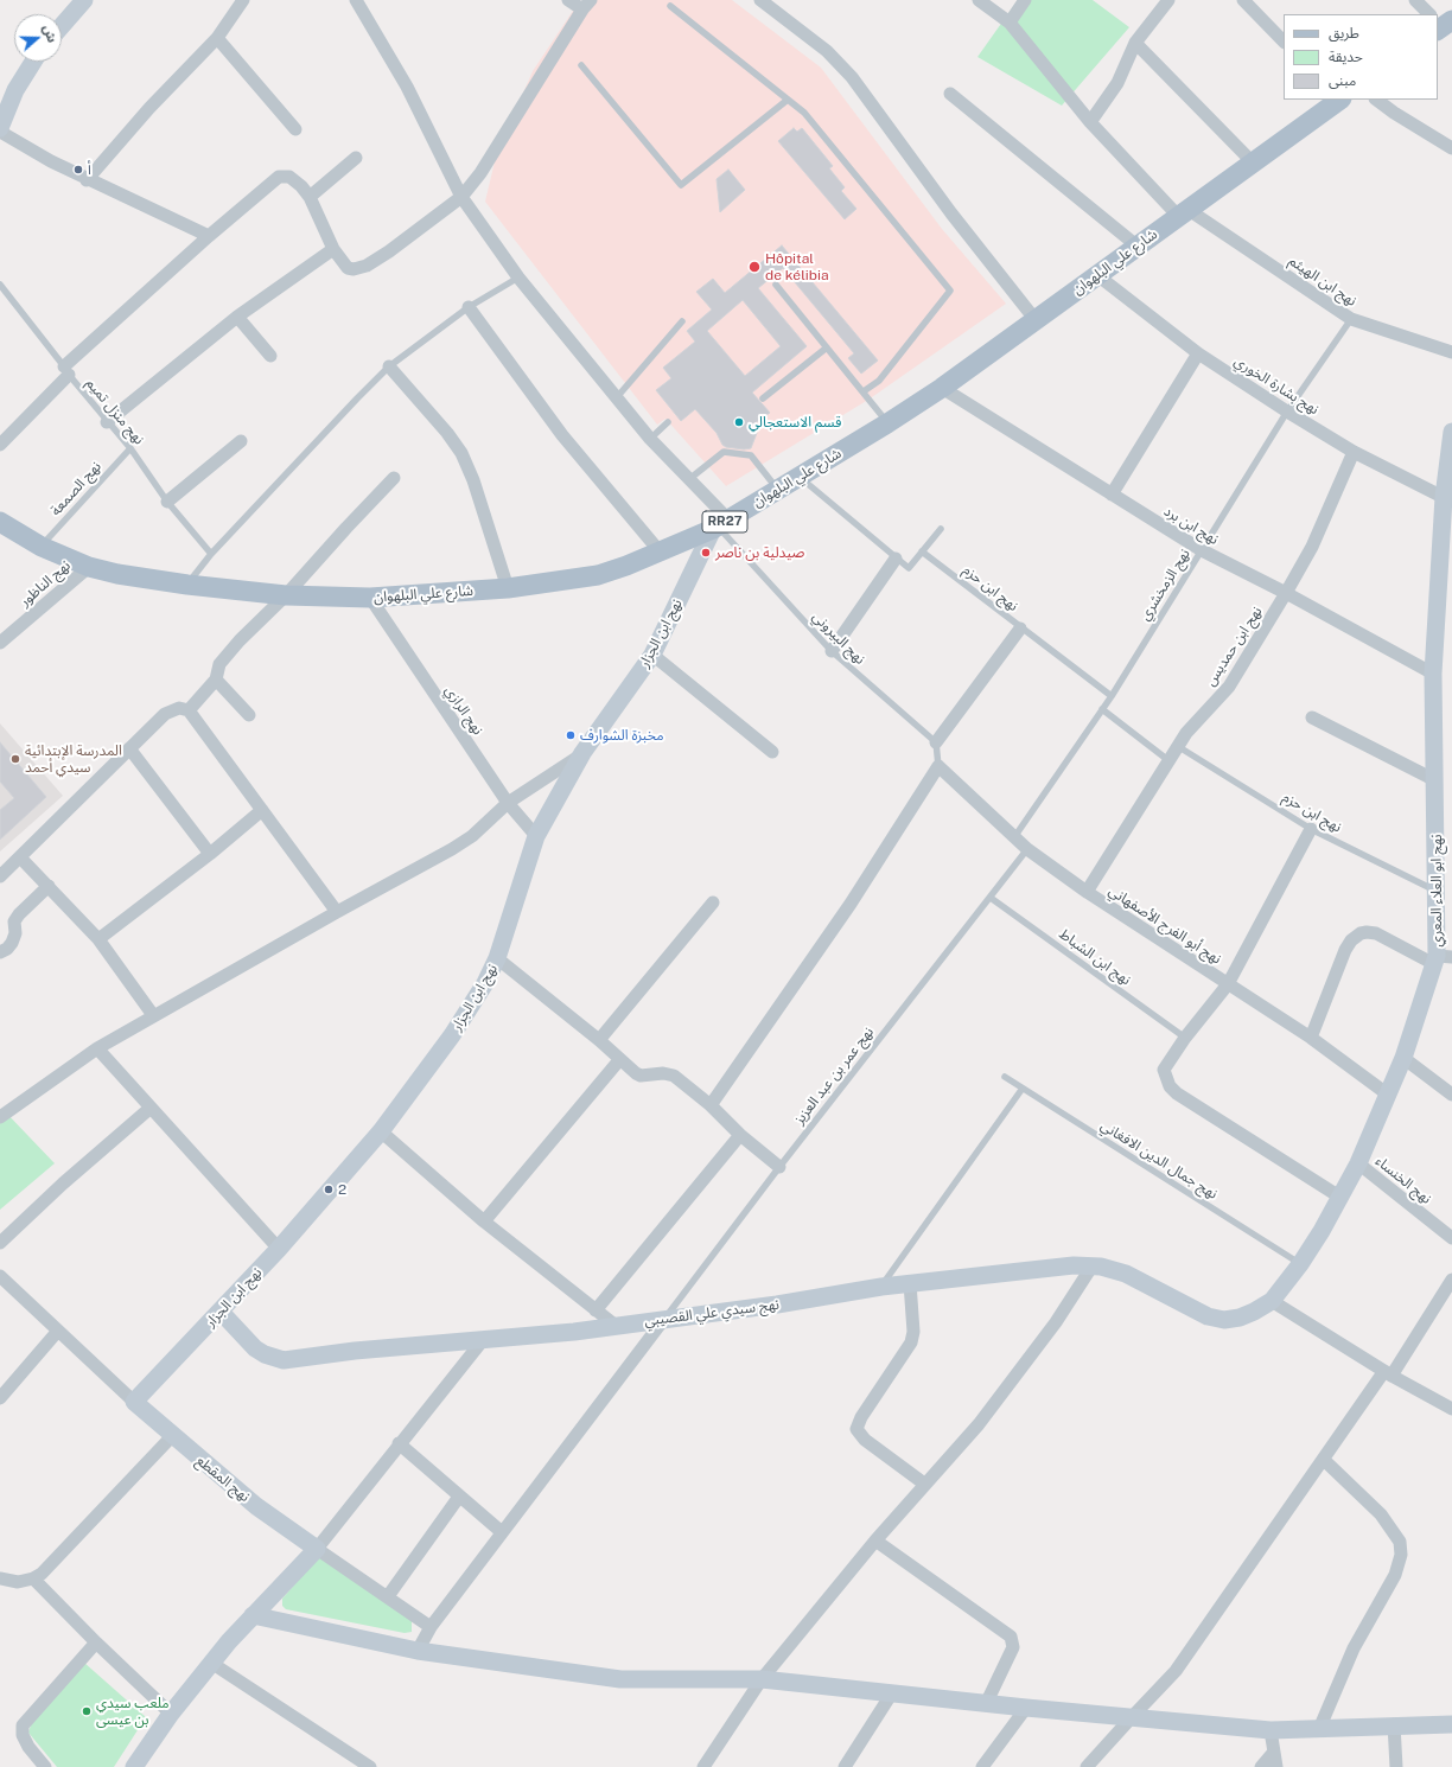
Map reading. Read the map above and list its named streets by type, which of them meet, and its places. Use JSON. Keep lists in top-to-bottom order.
{
  "streets": {
    "main road": ["شارع علي البلهوان", "RR27"],
    "street": [
      "نهج ابن الهيثم",
      "نهج بشارة الخوري",
      "نهج ابن برد",
      "نهج الناظور",
      "نهج ابن الجزار",
      "نهج ابن حمديس",
      "نهج الرازي",
      "نهج ابو العلاء المعري",
      "نهج أبو الفرج الأصفهاني",
      "نهج الخنساء",
      "نهج سيدي علي القصيبي",
      "نهج المقطع"
    ],
    "lane": [
      "نهج منزل تميم",
      "نهج الصمعة",
      "نهج الزمخشري",
      "نهج ابن حزم",
      "نهج البيروني",
      "نهج ابن الشباط",
      "نهج عمر بن عبد العزيز",
      "نهج جمال الدين الافغاني"
    ]
  },
  "crossings": [
    ["شارع علي البلهوان", "نهج ابن الهيثم"],
    ["شارع علي البلهوان", "نهج بشارة الخوري"],
    ["شارع علي البلهوان", "نهج الصمعة"],
    ["شارع علي البلهوان", "نهج ابن برد"],
    ["شارع علي البلهوان", "نهج الناظور"],
    ["شارع علي البلهوان", "نهج ابن الجزار"],
    ["شارع علي البلهوان", "نهج البيروني"],
    ["شارع علي البلهوان", "نهج الرازي"],
    ["نهج ابن الهيثم", "نهج الزمخشري"],
    ["نهج بشارة الخوري", "نهج الزمخشري"],
    ["نهج بشارة الخوري", "نهج ابن حمديس"],
    ["نهج بشارة الخوري", "نهج ابو العلاء المعري"],
    ["نهج منزل تميم", "نهج الصمعة"],
    ["نهج ابن برد", "نهج الزمخشري"],
    ["نهج ابن برد", "نهج ابن حمديس"],
    ["نهج ابن برد", "نهج ابو العلاء المعري"],
    ["نهج الزمخشري", "نهج ابن حزم"],
    ["نهج الزمخشري", "نهج أبو الفرج الأصفهاني"],
    ["نهج ابن حزم", "نهج ابن حمديس"],
    ["نهج ابن حزم", "نهج ابو العلاء المعري"],
    ["نهج ابن الجزار", "نهج البيروني"],
    ["نهج ابن الجزار", "نهج الرازي"],
    ["نهج ابن الجزار", "نهج سيدي علي القصيبي"],
    ["نهج ابن الجزار", "نهج المقطع"],
    ["نهج ابن حمديس", "نهج أبو الفرج الأصفهاني"],
    ["نهج ابو العلاء المعري", "نهج أبو الفرج الأصفهاني"],
    ["نهج ابو العلاء المعري", "نهج جمال الدين الافغاني"],
    ["نهج ابو العلاء المعري", "نهج الخنساء"],
    ["نهج ابو العلاء المعري", "نهج سيدي علي القصيبي"],
    ["نهج أبو الفرج الأصفهاني", "نهج عمر بن عبد العزيز"],
    ["نهج ابن الشباط", "نهج عمر بن عبد العزيز"],
    ["نهج عمر بن عبد العزيز", "نهج سيدي علي القصيبي"]
  ],
  "places": [
    "أ",
    "Hôpital de kélibia",
    "قسم الاستعجالي",
    "صيدلية بن ناصر",
    "مخبزة الشوارف",
    "المدرسة الإبتدائية سيدي أحمد",
    "2",
    "ملعب سيدي بن عيسى"
  ],
  "legend": ["طريق", "حديقة", "مبنى"],
  "north": "right"
}
